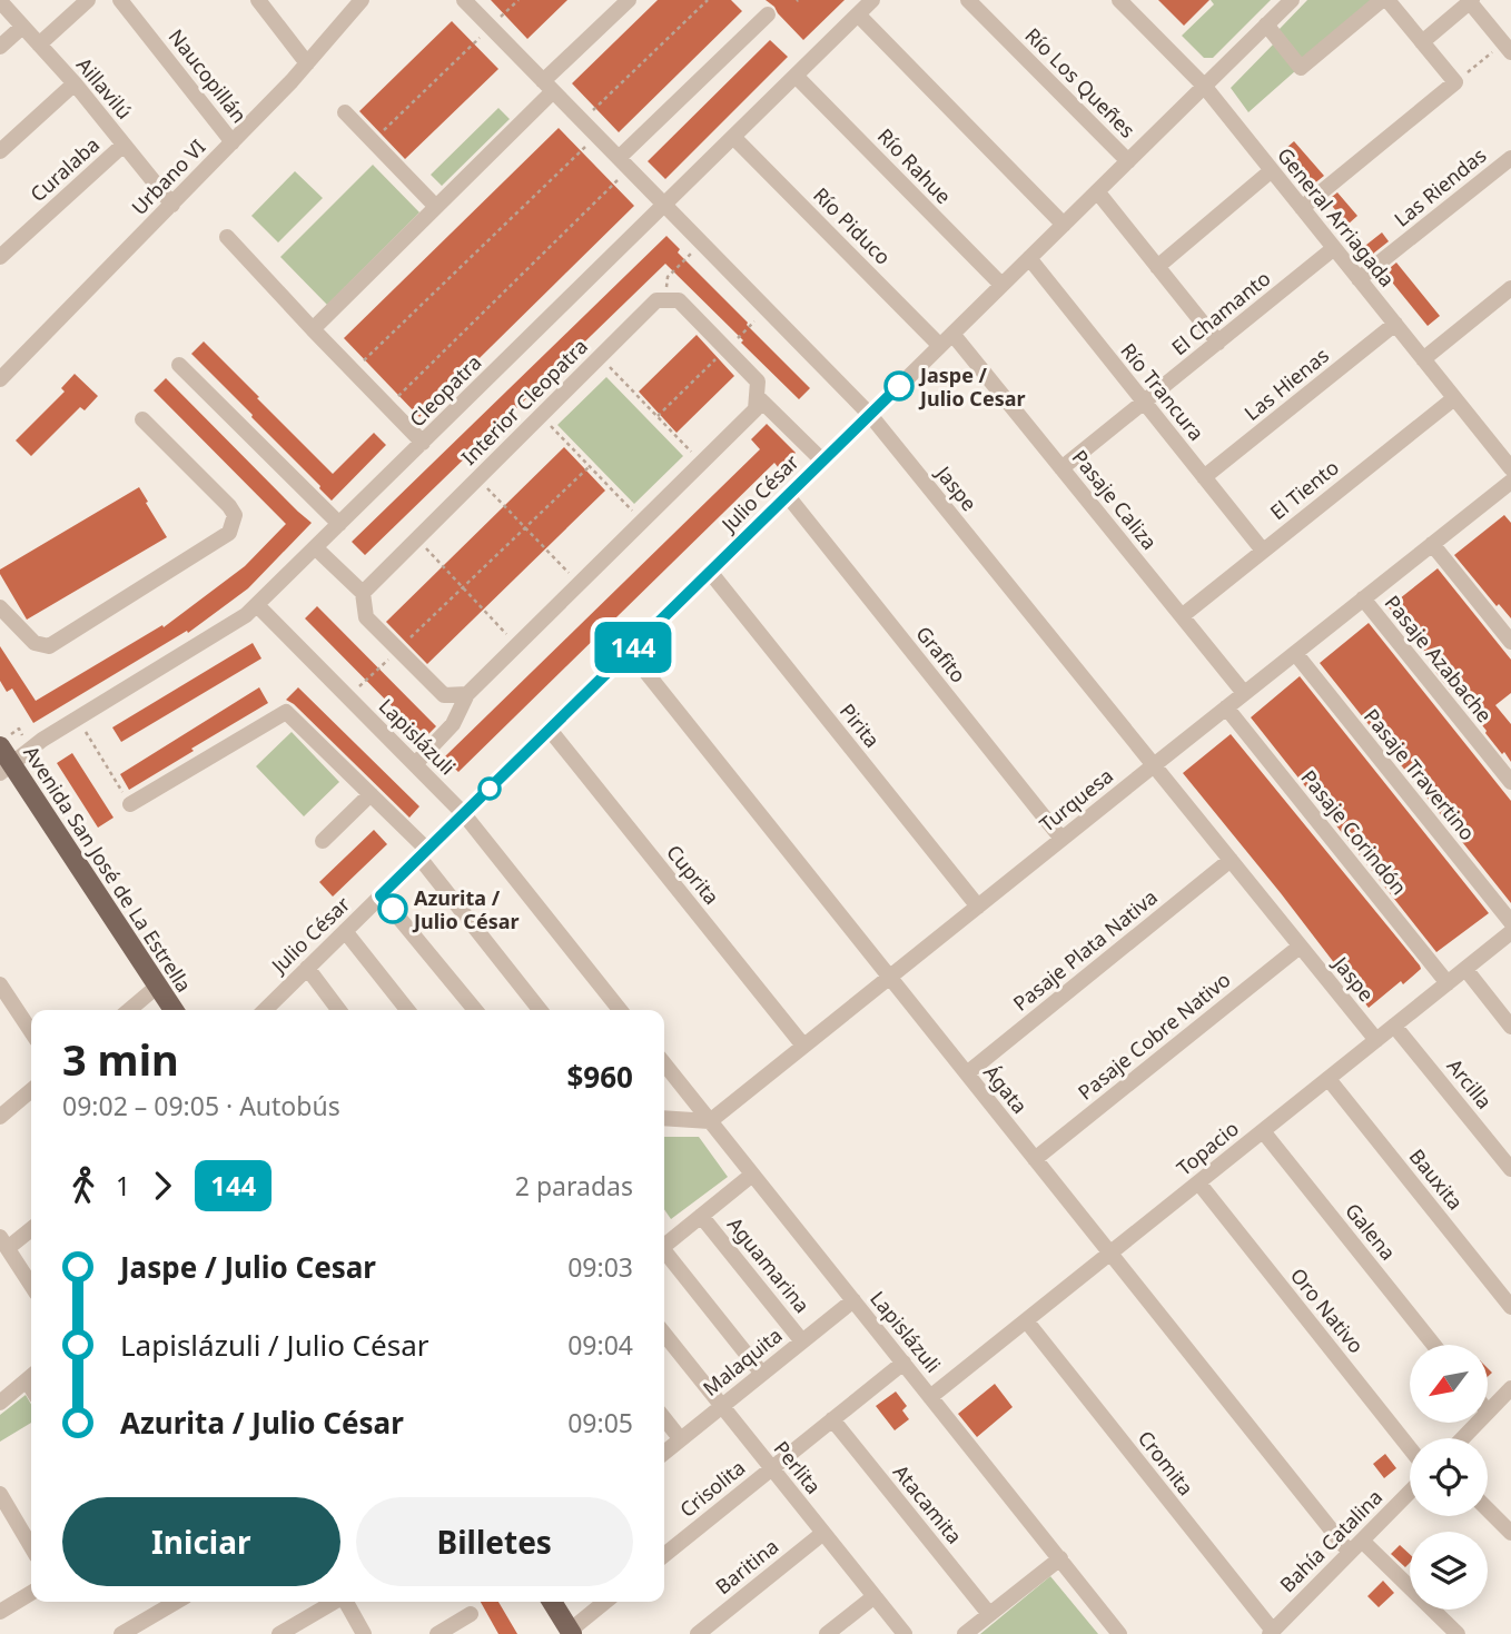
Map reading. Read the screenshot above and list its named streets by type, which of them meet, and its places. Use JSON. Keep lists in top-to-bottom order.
{
  "streets": {
    "main road": ["Avenida San José de La Estrella"],
    "street": [
      "Naucopillán",
      "Río Los Queñes",
      "Aillavilú",
      "Río Rahue",
      "Curalaba",
      "Urbano VI",
      "Las Riendas",
      "General Arriagada",
      "Río Piduco",
      "El Chamanto",
      "Las Hienas",
      "Cleopatra",
      "Río Trancura",
      "Interior Cleopatra",
      "Jaspe",
      "El Tiento",
      "Julio César",
      "Pasaje Caliza",
      "Grafito",
      "Pasaje Azabache",
      "Pirita",
      "Lapislázuli",
      "Pasaje Travertino",
      "Turquesa",
      "Pasaje Corindón",
      "Cuprita",
      "Pasaje Plata Nativa",
      "Pasaje Cobre Nativo",
      "Arcilla",
      "Ágata",
      "Topacio",
      "Bauxita",
      "Galena",
      "Aguamarina",
      "Oro Nativo",
      "Malaquita",
      "Cromita",
      "Perlita",
      "Crisolita",
      "Atacamita",
      "Bahía Catalina",
      "Baritina"
    ]
  },
  "crossings": [
    ["Naucopillán", "Urbano VI"],
    ["Río Los Queñes", "Julio César"],
    ["Aillavilú", "Curalaba"],
    ["Aillavilú", "Urbano VI"],
    ["Río Rahue", "Cleopatra"],
    ["Río Rahue", "Julio César"],
    ["Las Riendas", "General Arriagada"],
    ["General Arriagada", "El Chamanto"],
    ["General Arriagada", "Las Hienas"],
    ["General Arriagada", "El Tiento"],
    ["General Arriagada", "Julio César"],
    ["Río Piduco", "Cleopatra"],
    ["Río Piduco", "Julio César"],
    ["El Chamanto", "Río Trancura"],
    ["El Chamanto", "Pasaje Caliza"],
    ["Las Hienas", "Río Trancura"],
    ["Cleopatra", "Jaspe"],
    ["Cleopatra", "Lapislázuli"],
    ["Cleopatra", "Avenida San José de La Estrella"],
    ["Río Trancura", "El Tiento"],
    ["Río Trancura", "Julio César"],
    ["Jaspe", "Julio César"],
    ["Jaspe", "Turquesa"],
    ["Jaspe", "Pasaje Plata Nativa"],
    ["Jaspe", "Pasaje Cobre Nativo"],
    ["Jaspe", "Topacio"],
    ["El Tiento", "Pasaje Caliza"],
    ["Julio César", "Pasaje Caliza"],
    ["Julio César", "Grafito"],
    ["Julio César", "Pirita"],
    ["Julio César", "Lapislázuli"],
    ["Julio César", "Cuprita"],
    ["Julio César", "Ágata"],
    ["Pasaje Caliza", "Turquesa"],
    ["Grafito", "Turquesa"],
    ["Pasaje Azabache", "Turquesa"],
    ["Pirita", "Turquesa"],
    ["Lapislázuli", "Turquesa"],
    ["Lapislázuli", "Topacio"],
    ["Lapislázuli", "Malaquita"],
    ["Lapislázuli", "Crisolita"],
    ["Pasaje Travertino", "Turquesa"],
    ["Turquesa", "Pasaje Corindón"],
    ["Turquesa", "Cuprita"],
    ["Turquesa", "Ágata"],
    ["Pasaje Corindón", "Topacio"],
    ["Pasaje Plata Nativa", "Ágata"],
    ["Pasaje Cobre Nativo", "Ágata"],
    ["Arcilla", "Topacio"],
    ["Ágata", "Topacio"],
    ["Ágata", "Bahía Catalina"],
    ["Topacio", "Bauxita"],
    ["Topacio", "Galena"],
    ["Topacio", "Oro Nativo"],
    ["Topacio", "Cromita"],
    ["Aguamarina", "Malaquita"],
    ["Malaquita", "Perlita"],
    ["Cromita", "Bahía Catalina"],
    ["Perlita", "Crisolita"],
    ["Perlita", "Baritina"],
    ["Crisolita", "Atacamita"]
  ],
  "places": ["Jaspe / Julio Cesar", "Azurita / Julio César"],
  "lines": ["bus line 144"],
  "north": "bottom left",
  "page": {
    "on_map": "144",
    "heading": ["3 min", "09:02 – 09:05 · Autobús", "$960"],
    "legs": ["1", "144", "2 paradas"],
    "list": [
      {
        "name": "Jaspe / Julio Cesar",
        "value": "09:03"
      },
      {
        "name": "Lapislázuli / Julio César",
        "value": "09:04"
      },
      {
        "name": "Azurita / Julio César",
        "value": "09:05"
      }
    ],
    "buttons": ["Iniciar", "Billetes"]
  }
}
